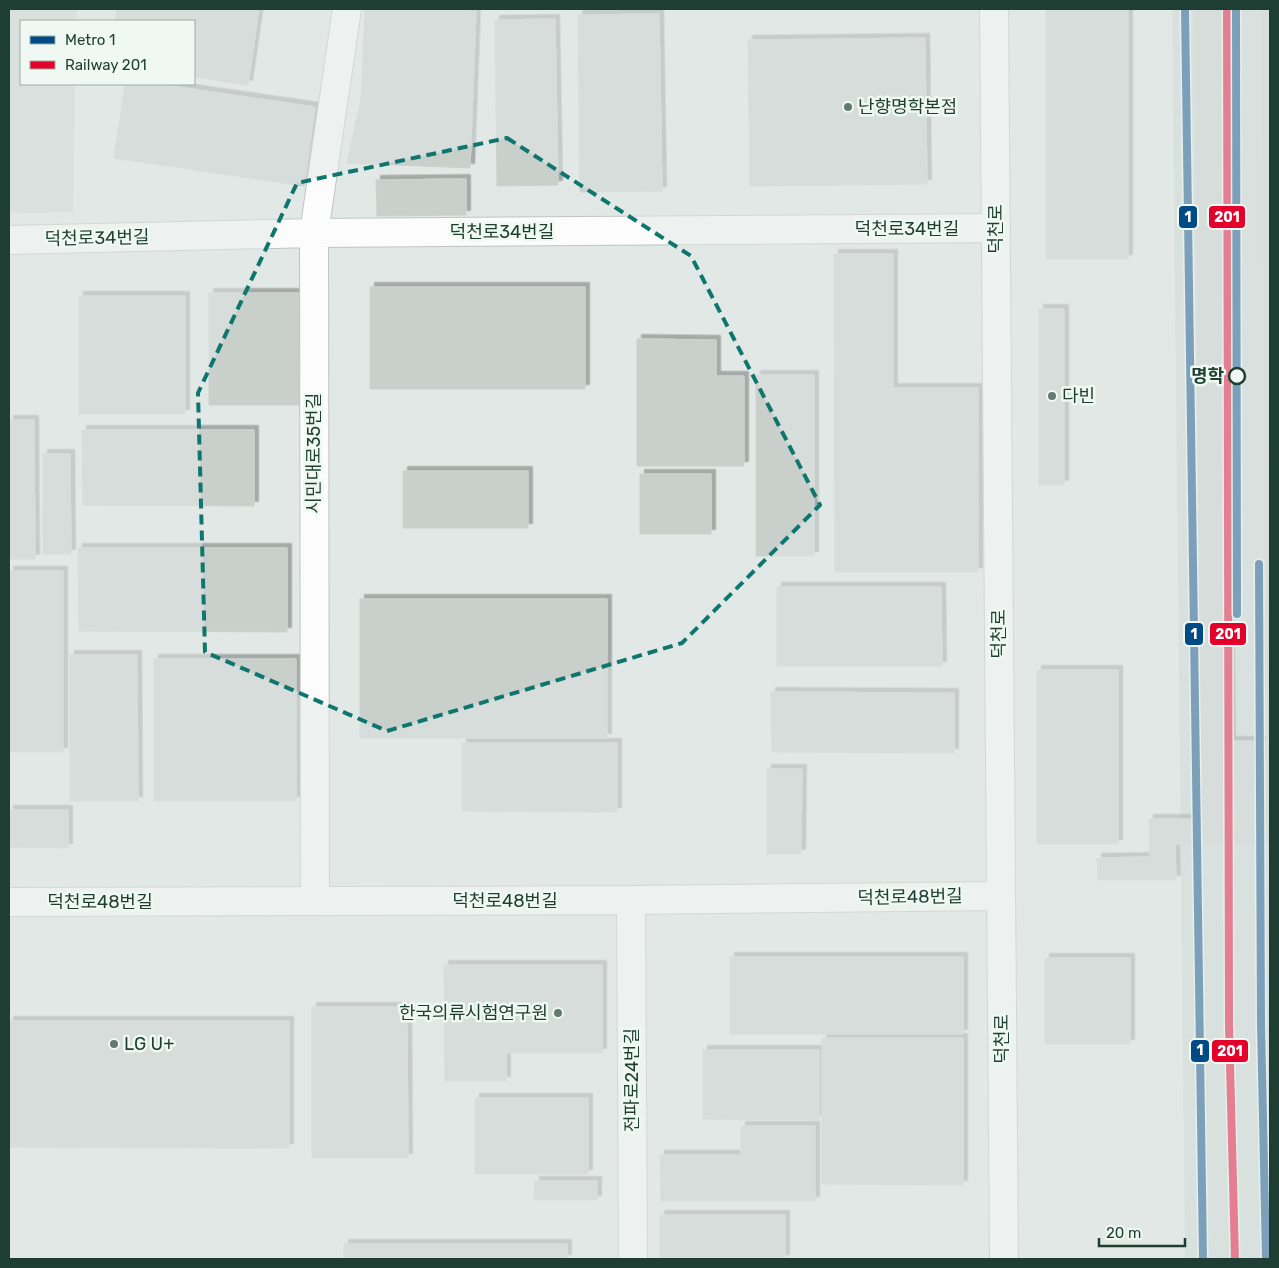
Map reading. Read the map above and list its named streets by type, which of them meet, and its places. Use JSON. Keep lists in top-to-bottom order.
{
  "streets": {
    "street": [
      "덕천로34번길",
      "덕천로",
      "시민대로35번길",
      "덕천로48번길",
      "전파로24번길"
    ]
  },
  "crossings": [
    ["덕천로34번길", "덕천로"],
    ["덕천로34번길", "시민대로35번길"],
    ["덕천로", "덕천로48번길"],
    ["시민대로35번길", "덕천로48번길"],
    ["덕천로48번길", "전파로24번길"]
  ],
  "places": [
    "난향명학본점",
    "명학",
    "다빈",
    "한국의류시험연구원",
    "LG U+"
  ],
  "lines": ["metro line 1", "rail line 201"],
  "legend": ["Metro 1", "Railway 201"],
  "scale_bar": "20 m"
}
